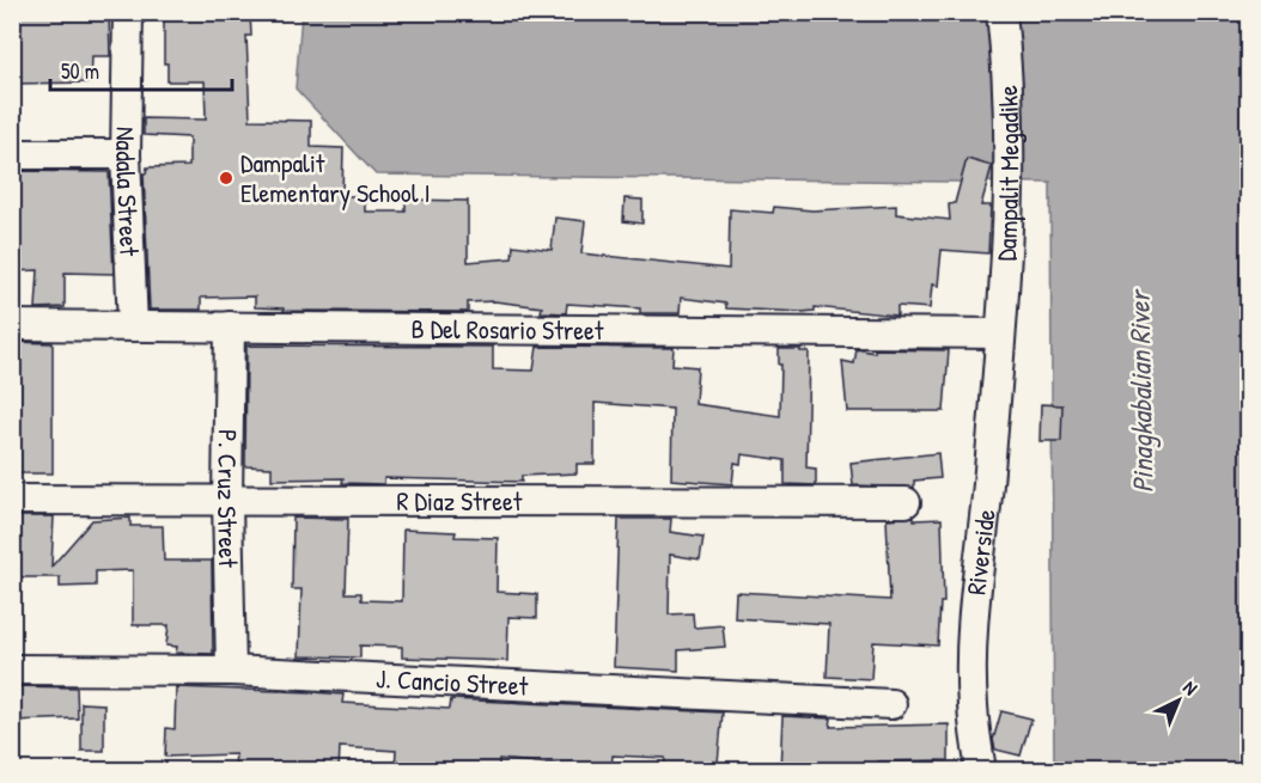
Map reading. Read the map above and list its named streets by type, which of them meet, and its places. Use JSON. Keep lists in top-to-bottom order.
{
  "streets": {
    "street": [
      "Dampalit Megadike",
      "Nadala Street",
      "B Del Rosario Street",
      "P. Cruz Street",
      "R Diaz Street",
      "Riverside",
      "J. Cancio Street"
    ]
  },
  "crossings": [
    ["Dampalit Megadike", "B Del Rosario Street"],
    ["Dampalit Megadike", "Riverside"],
    ["Nadala Street", "B Del Rosario Street"],
    ["B Del Rosario Street", "P. Cruz Street"],
    ["B Del Rosario Street", "Riverside"],
    ["P. Cruz Street", "R Diaz Street"],
    ["P. Cruz Street", "J. Cancio Street"]
  ],
  "water": ["Pinagkabalian River"],
  "places": ["Dampalit Elementary School I"],
  "scale_bar": "50 m",
  "north": "top right"
}
